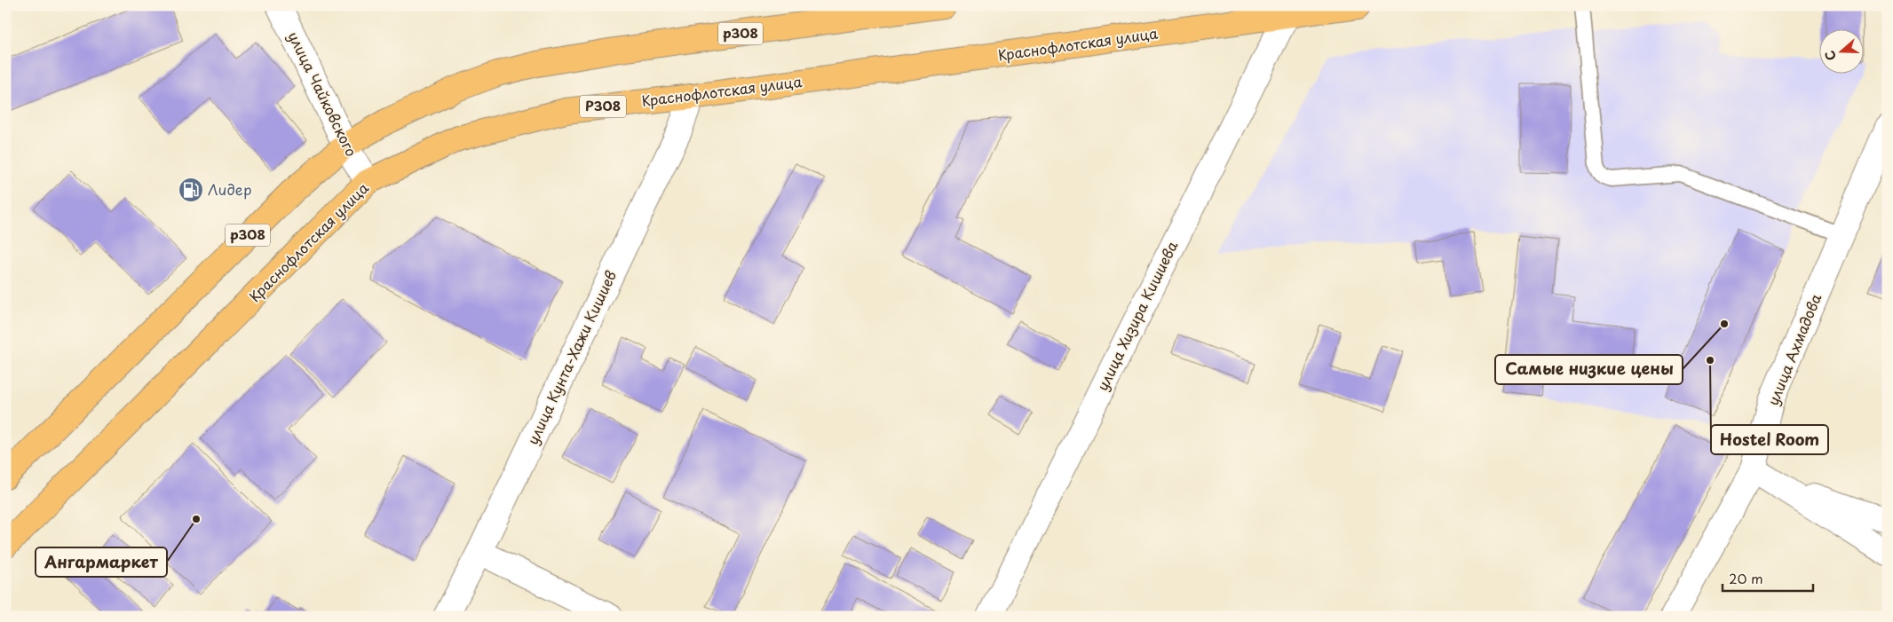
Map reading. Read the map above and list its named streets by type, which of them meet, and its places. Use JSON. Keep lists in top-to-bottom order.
{
  "streets": {
    "main road": ["p308", "Краснофлотская улица", "P308"],
    "street": [
      "улица Чайковского",
      "улица Хизира Кишиева",
      "улица Ахмадова",
      "улица Кунта-Хажи Кишиев"
    ]
  },
  "crossings": [
    ["p308", "улица Чайковского"],
    ["Краснофлотская улица", "улица Чайковского"],
    ["Краснофлотская улица", "улица Хизира Кишиева"],
    ["Краснофлотская улица", "улица Кунта-Хажи Кишиев"]
  ],
  "places": {
    "fuel station": ["Лидер"],
    "other": ["Самые низкие цены", "Hostel Room", "Ангармаркет"]
  },
  "scale_bar": "20 m",
  "north": "left"
}
